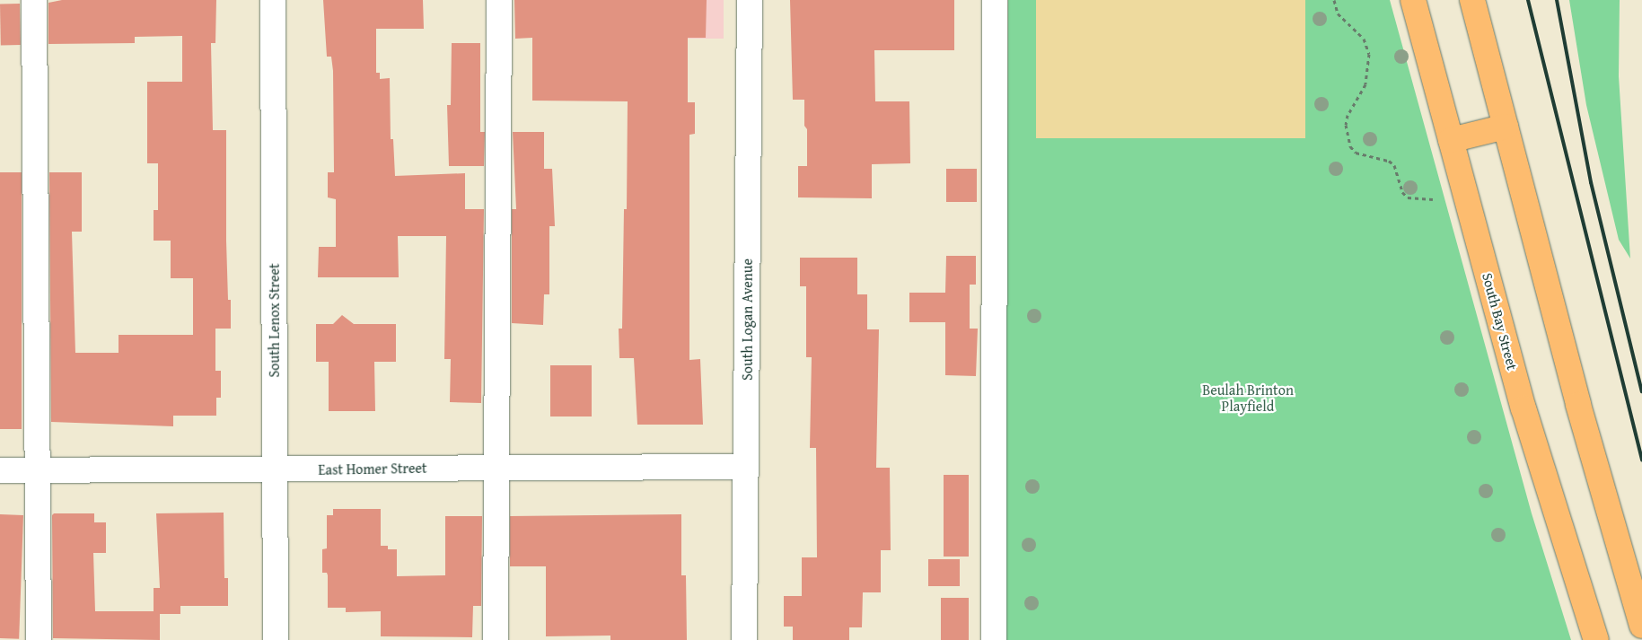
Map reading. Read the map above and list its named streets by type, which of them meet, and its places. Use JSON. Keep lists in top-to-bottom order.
{
  "streets": {
    "main road": ["South Bay Street"],
    "street": ["South Logan Avenue", "South Lenox Street", "East Homer Street"]
  },
  "crossings": [
    ["South Logan Avenue", "East Homer Street"],
    ["South Lenox Street", "East Homer Street"]
  ],
  "parks": ["Beulah Brinton Playfield"]
}
